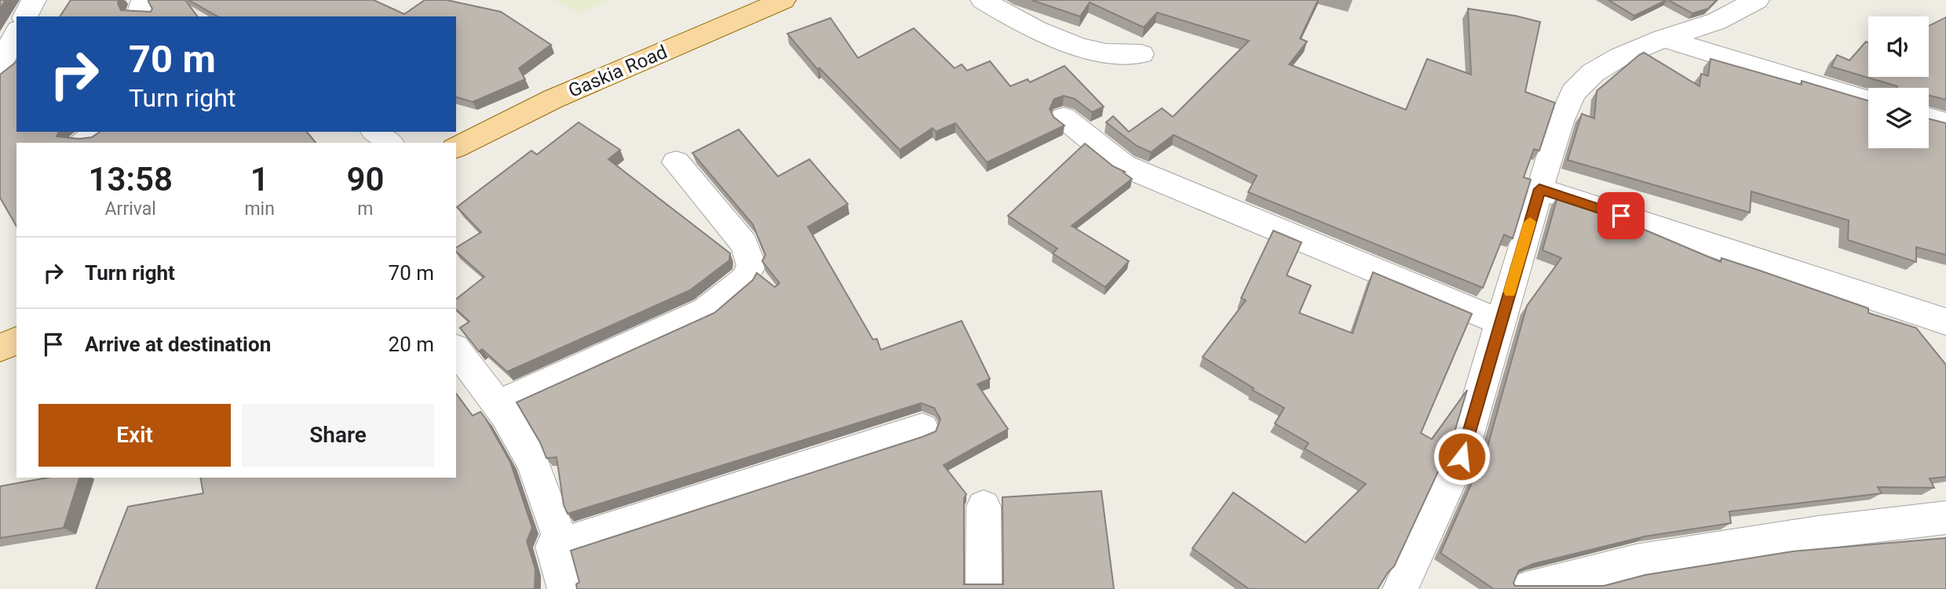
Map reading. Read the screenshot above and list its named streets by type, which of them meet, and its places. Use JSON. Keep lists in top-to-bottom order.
{
  "streets": {
    "main road": ["Gaskia Road"]
  },
  "page": {
    "turn": ["70 m", "Turn right"],
    "eta": [
      "13:58",
      "Arrival",
      "1",
      "min",
      "90",
      "m"
    ],
    "list": [
      {
        "name": "Turn right",
        "value": "70 m"
      },
      {
        "name": "Arrive at destination",
        "value": "20 m"
      }
    ],
    "buttons": ["Exit", "Share"]
  }
}
